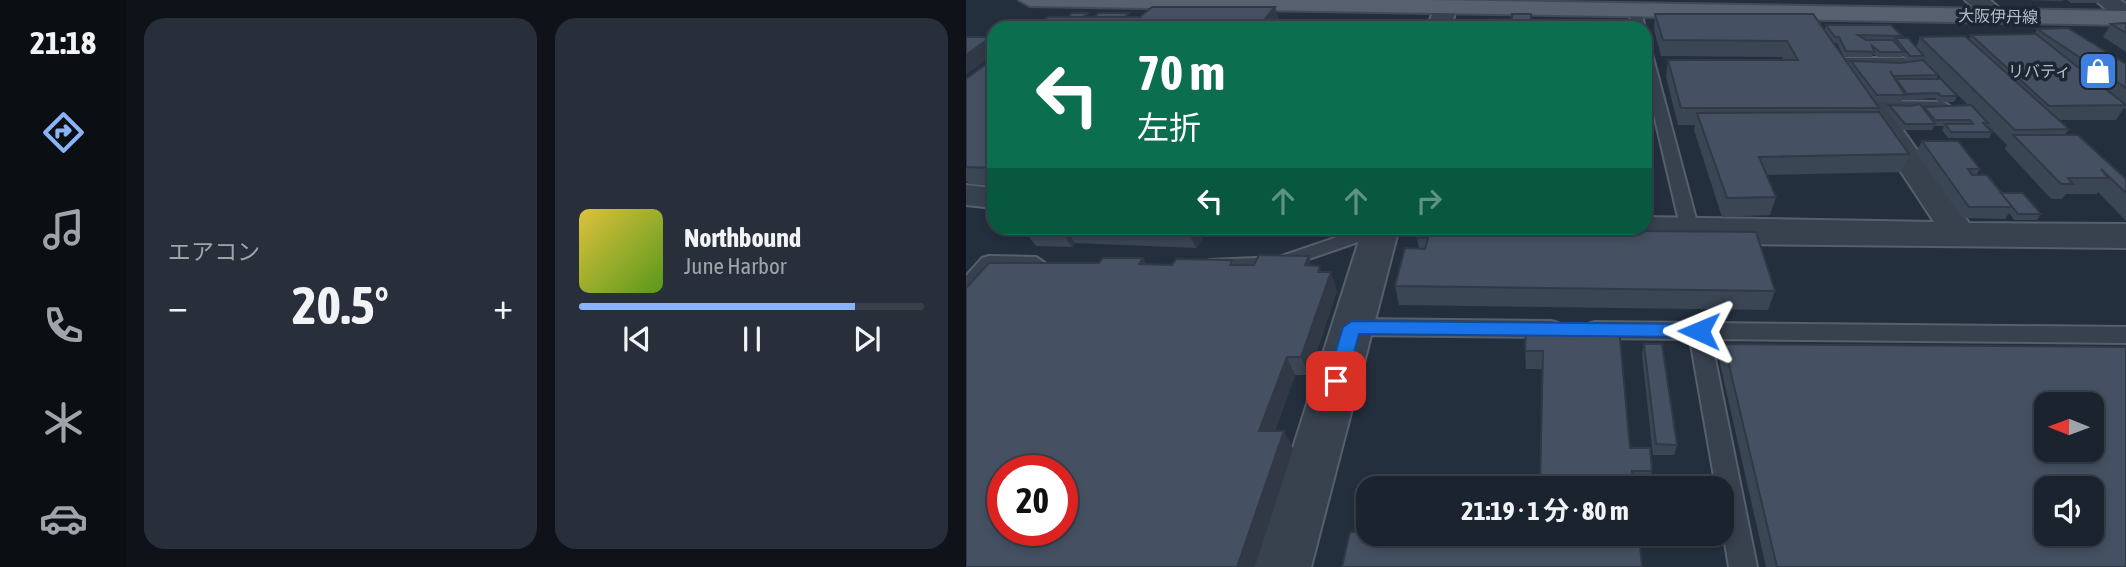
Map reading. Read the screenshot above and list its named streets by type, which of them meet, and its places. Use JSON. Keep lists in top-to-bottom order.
{
  "streets": {
    "main road": ["大阪伊丹線"]
  },
  "places": {
    "shop": ["リバティ"]
  },
  "north": "left",
  "page": {
    "tabs": "21:18",
    "tile": "エアコン",
    "turn": ["70 m", "左折"],
    "song": ["Northbound", "June Harbor"],
    "heat": ["−", "20.5°", "+"],
    "limit": "20",
    "trip": "21:19 · 1 分 · 80 m"
  }
}
